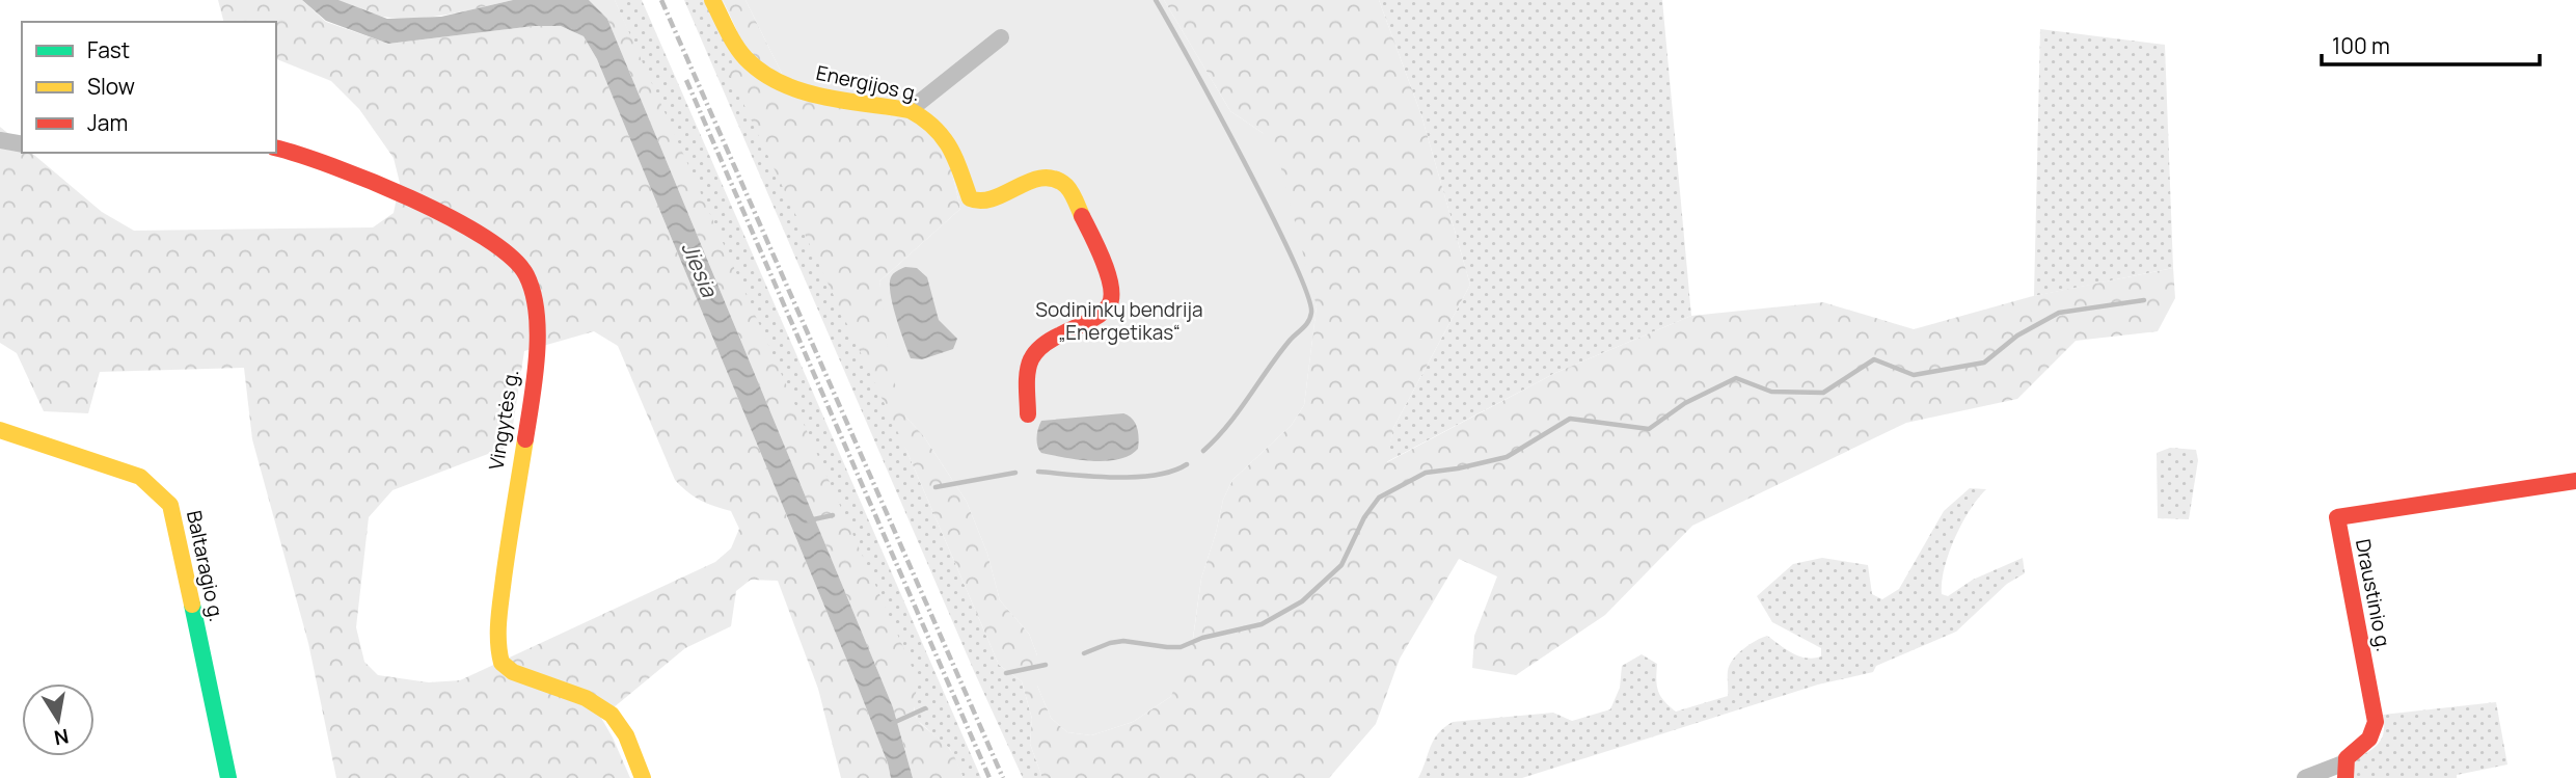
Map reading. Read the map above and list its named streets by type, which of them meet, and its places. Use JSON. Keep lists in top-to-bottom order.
{
  "streets": {
    "street": [
      "Energijos g.",
      "Vingytės g.",
      "Baltaragio g.",
      "Draustinio g."
    ]
  },
  "water": ["Jiesia"],
  "parks": ["Sodininkų bendrija „Energetikas“"],
  "legend": ["Fast", "Slow", "Jam"],
  "scale_bar": "100 m",
  "north": "bottom"
}
